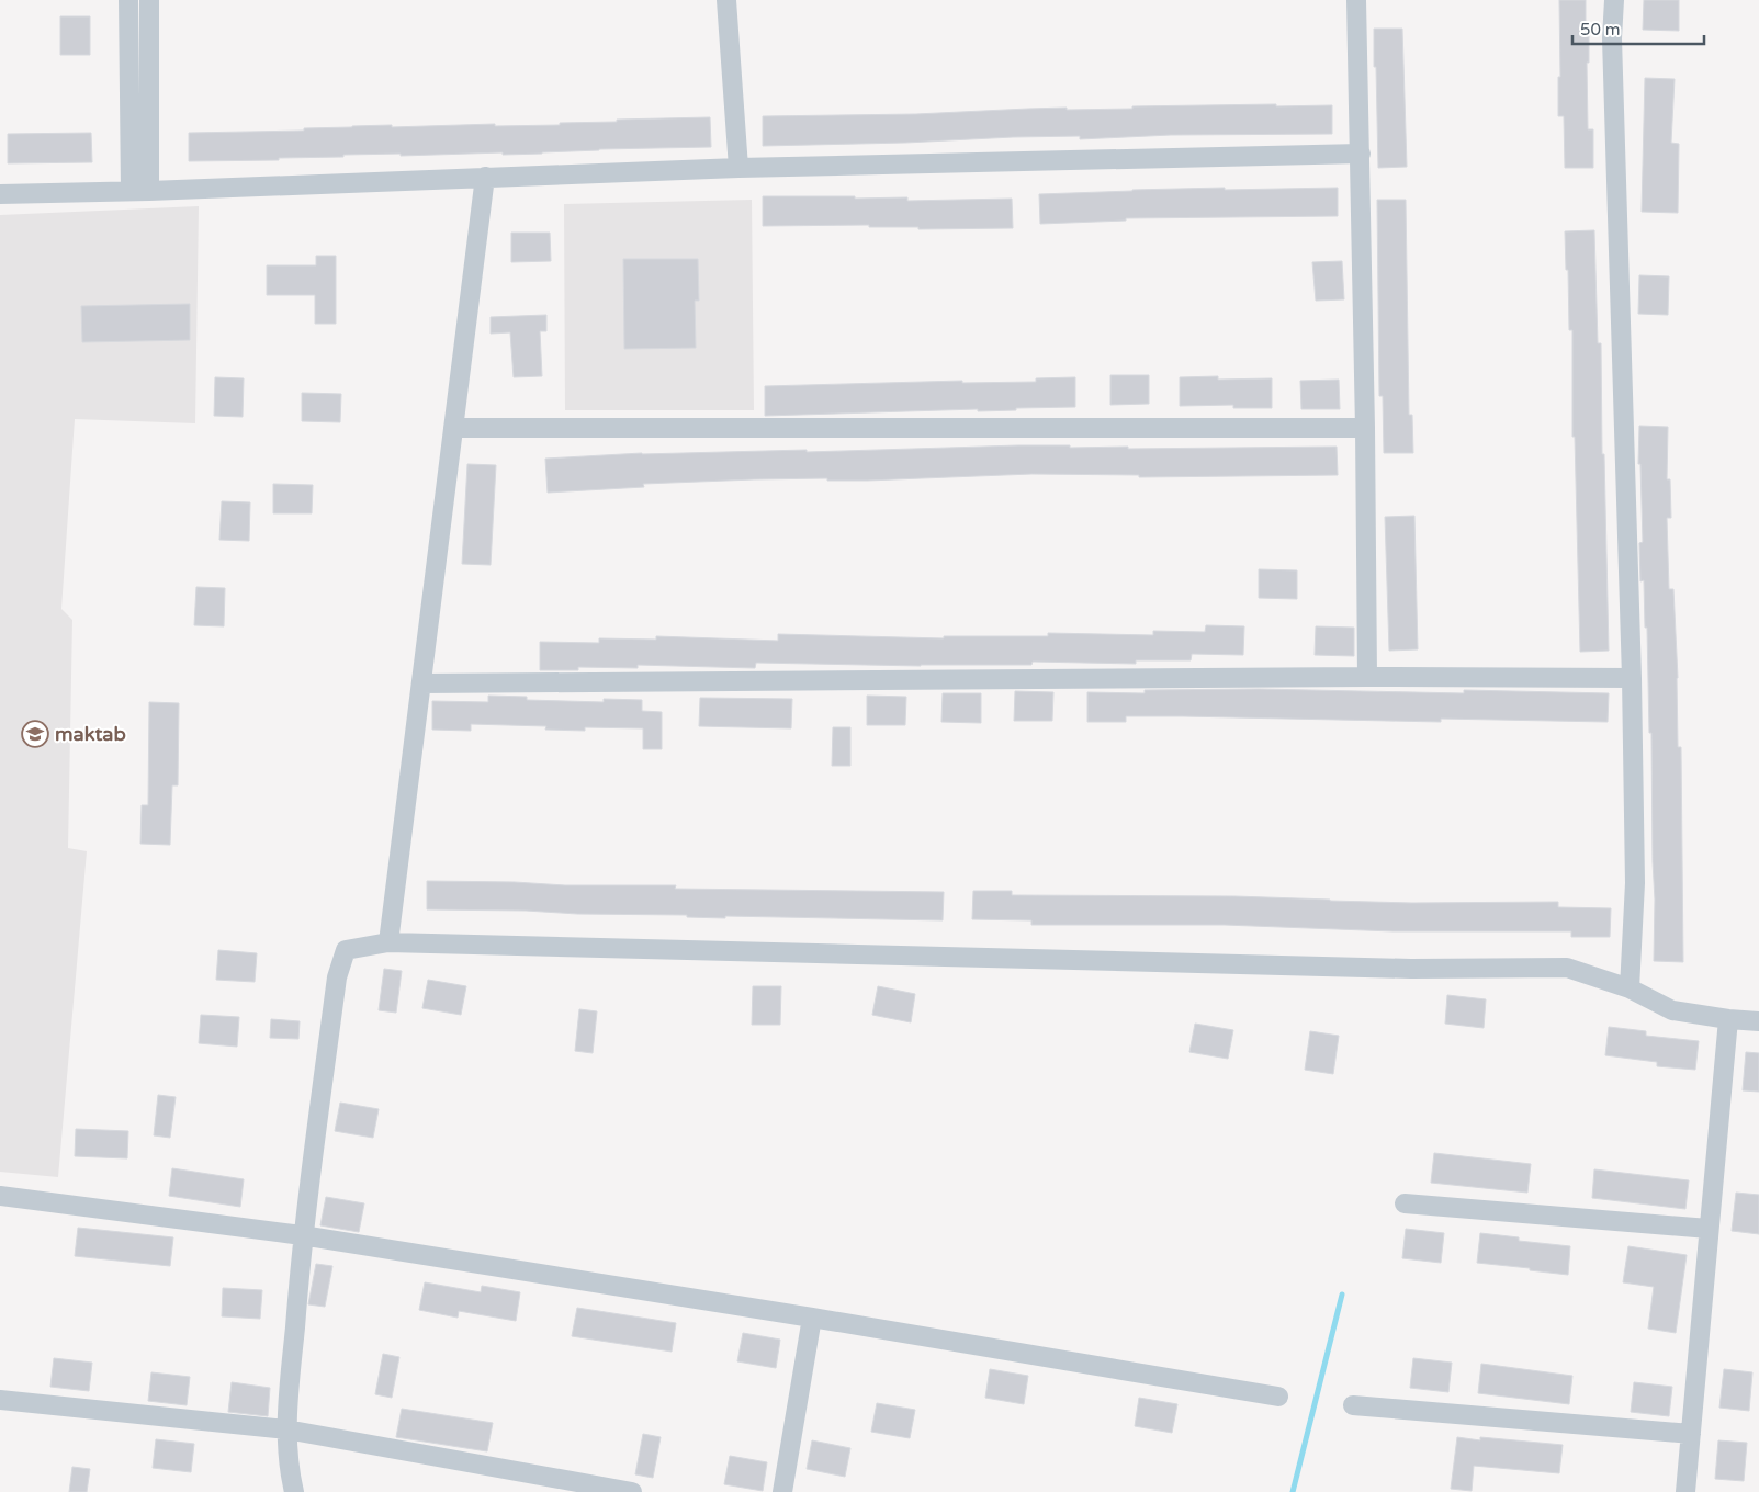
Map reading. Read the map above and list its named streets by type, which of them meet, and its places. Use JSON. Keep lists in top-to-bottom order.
{
  "places": {
    "school or university": ["maktab"]
  },
  "scale_bar": "50 m"
}
